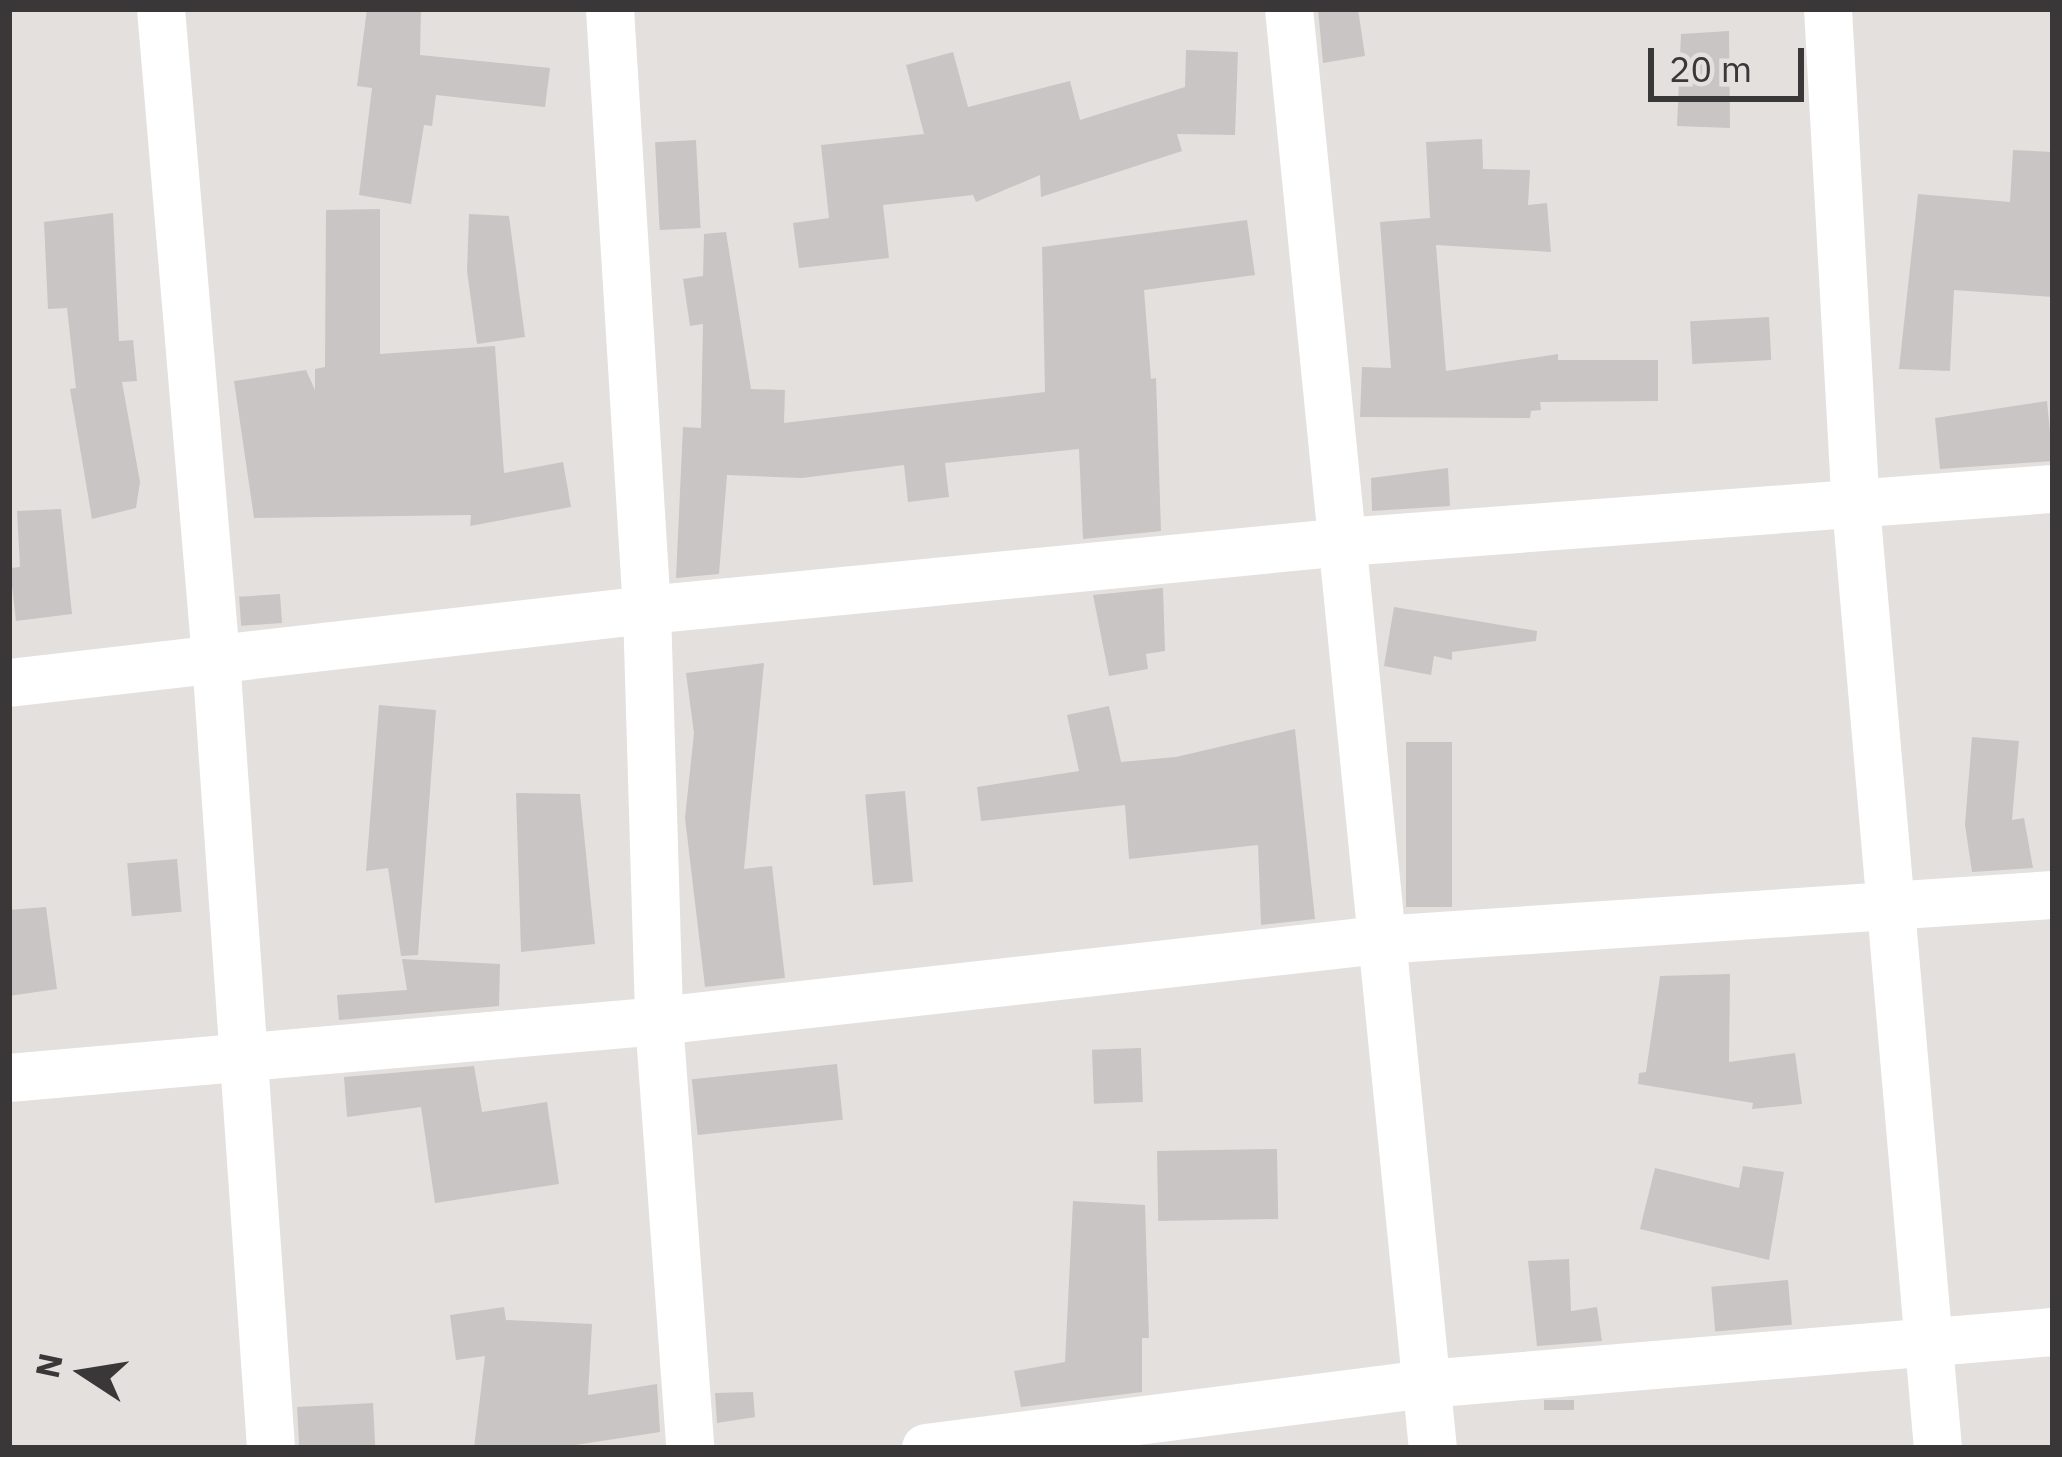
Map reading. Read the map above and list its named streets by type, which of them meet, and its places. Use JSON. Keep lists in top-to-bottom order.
{
  "scale_bar": "20 m",
  "north": "left"
}
